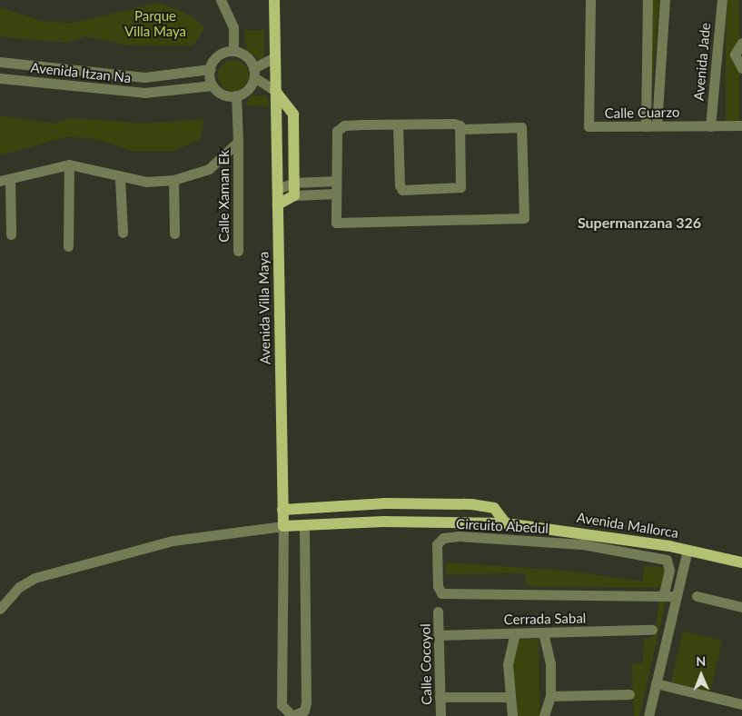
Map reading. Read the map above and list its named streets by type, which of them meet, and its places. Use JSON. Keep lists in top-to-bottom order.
{
  "streets": {
    "main road": ["Avenida Villa Maya", "Avenida Mallorca"],
    "street": [
      "Avenida Jade",
      "Avenida Itzan Na",
      "Calle Cuarzo",
      "Calle Xaman Ek",
      "Circuito Abedul",
      "Cerrada Sabal",
      "Calle Cocoyol"
    ]
  },
  "crossings": [
    ["Avenida Jade", "Calle Cuarzo"],
    ["Avenida Itzan Na", "Calle Xaman Ek"],
    ["Avenida Villa Maya", "Avenida Mallorca"],
    ["Cerrada Sabal", "Calle Cocoyol"]
  ],
  "districts": ["Supermanzana 326"],
  "parks": ["Parque Villa Maya"],
  "north": "top"
}
